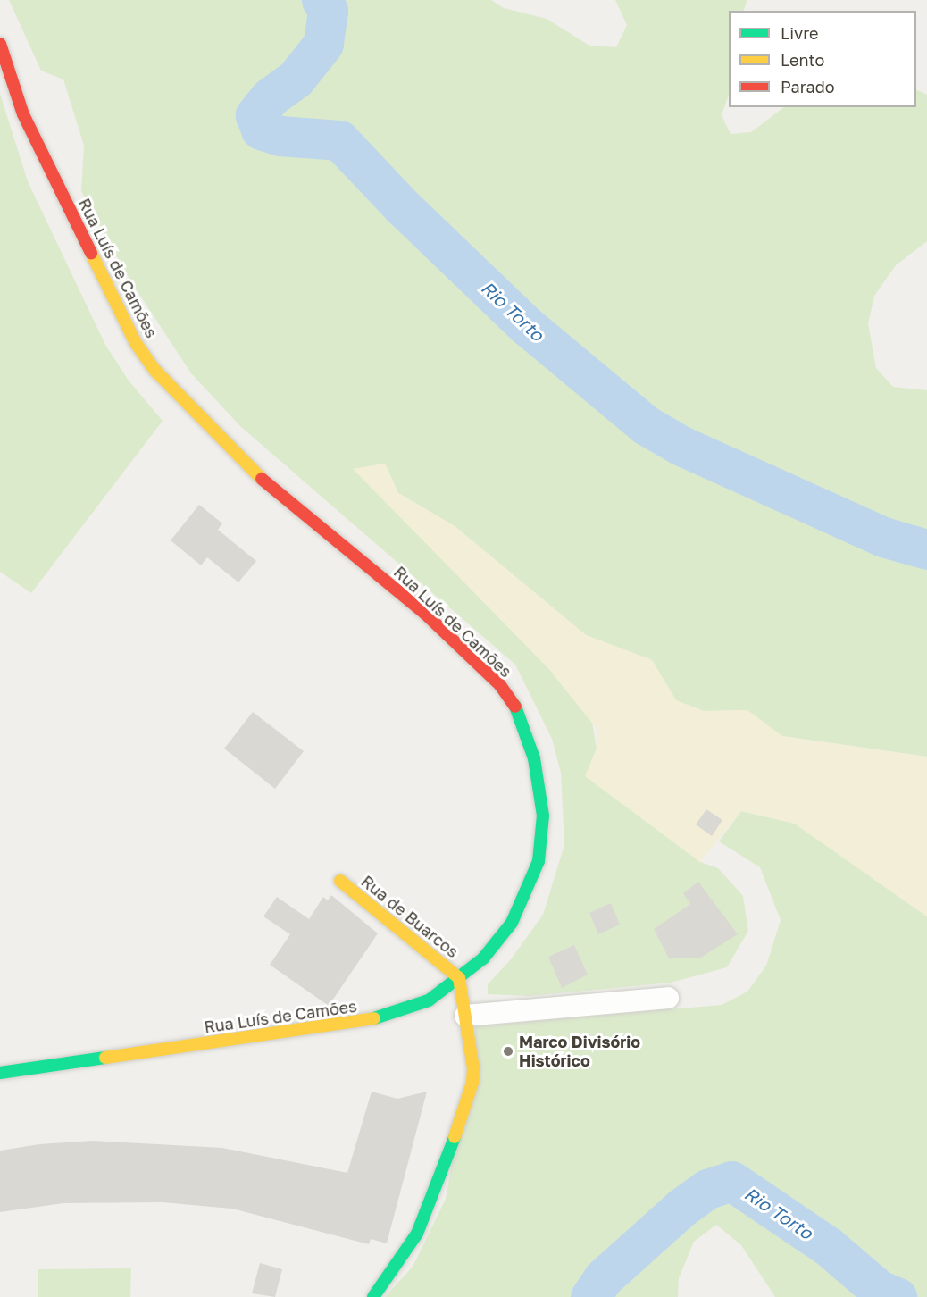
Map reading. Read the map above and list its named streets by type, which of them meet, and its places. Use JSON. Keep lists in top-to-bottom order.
{
  "streets": {
    "main road": ["Rua Luís de Camões", "Rua de Buarcos"]
  },
  "crossings": [
    ["Rua Luís de Camões", "Rua de Buarcos"]
  ],
  "water": ["Rio Torto"],
  "places": ["Marco Divisório Histórico"],
  "legend": ["Livre", "Lento", "Parado"]
}
